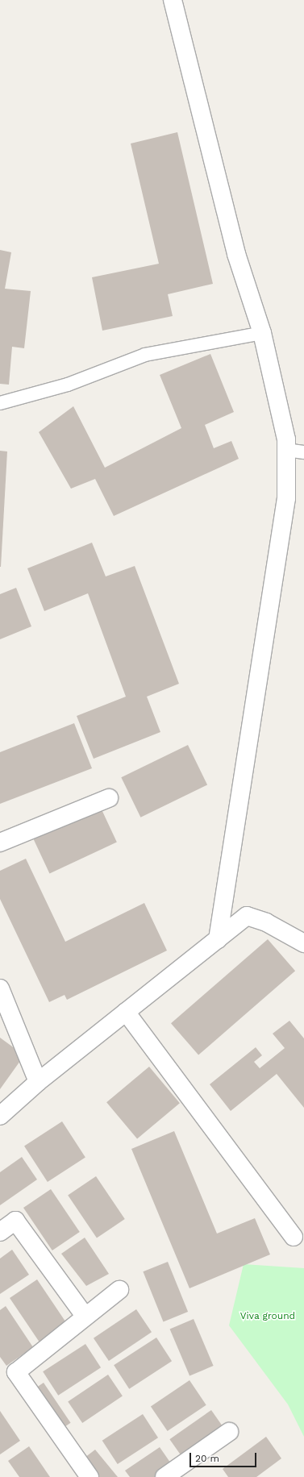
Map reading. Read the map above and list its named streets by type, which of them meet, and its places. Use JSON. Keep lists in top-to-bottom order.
{
  "parks": ["Viva ground"],
  "scale_bar": "20 m"
}
